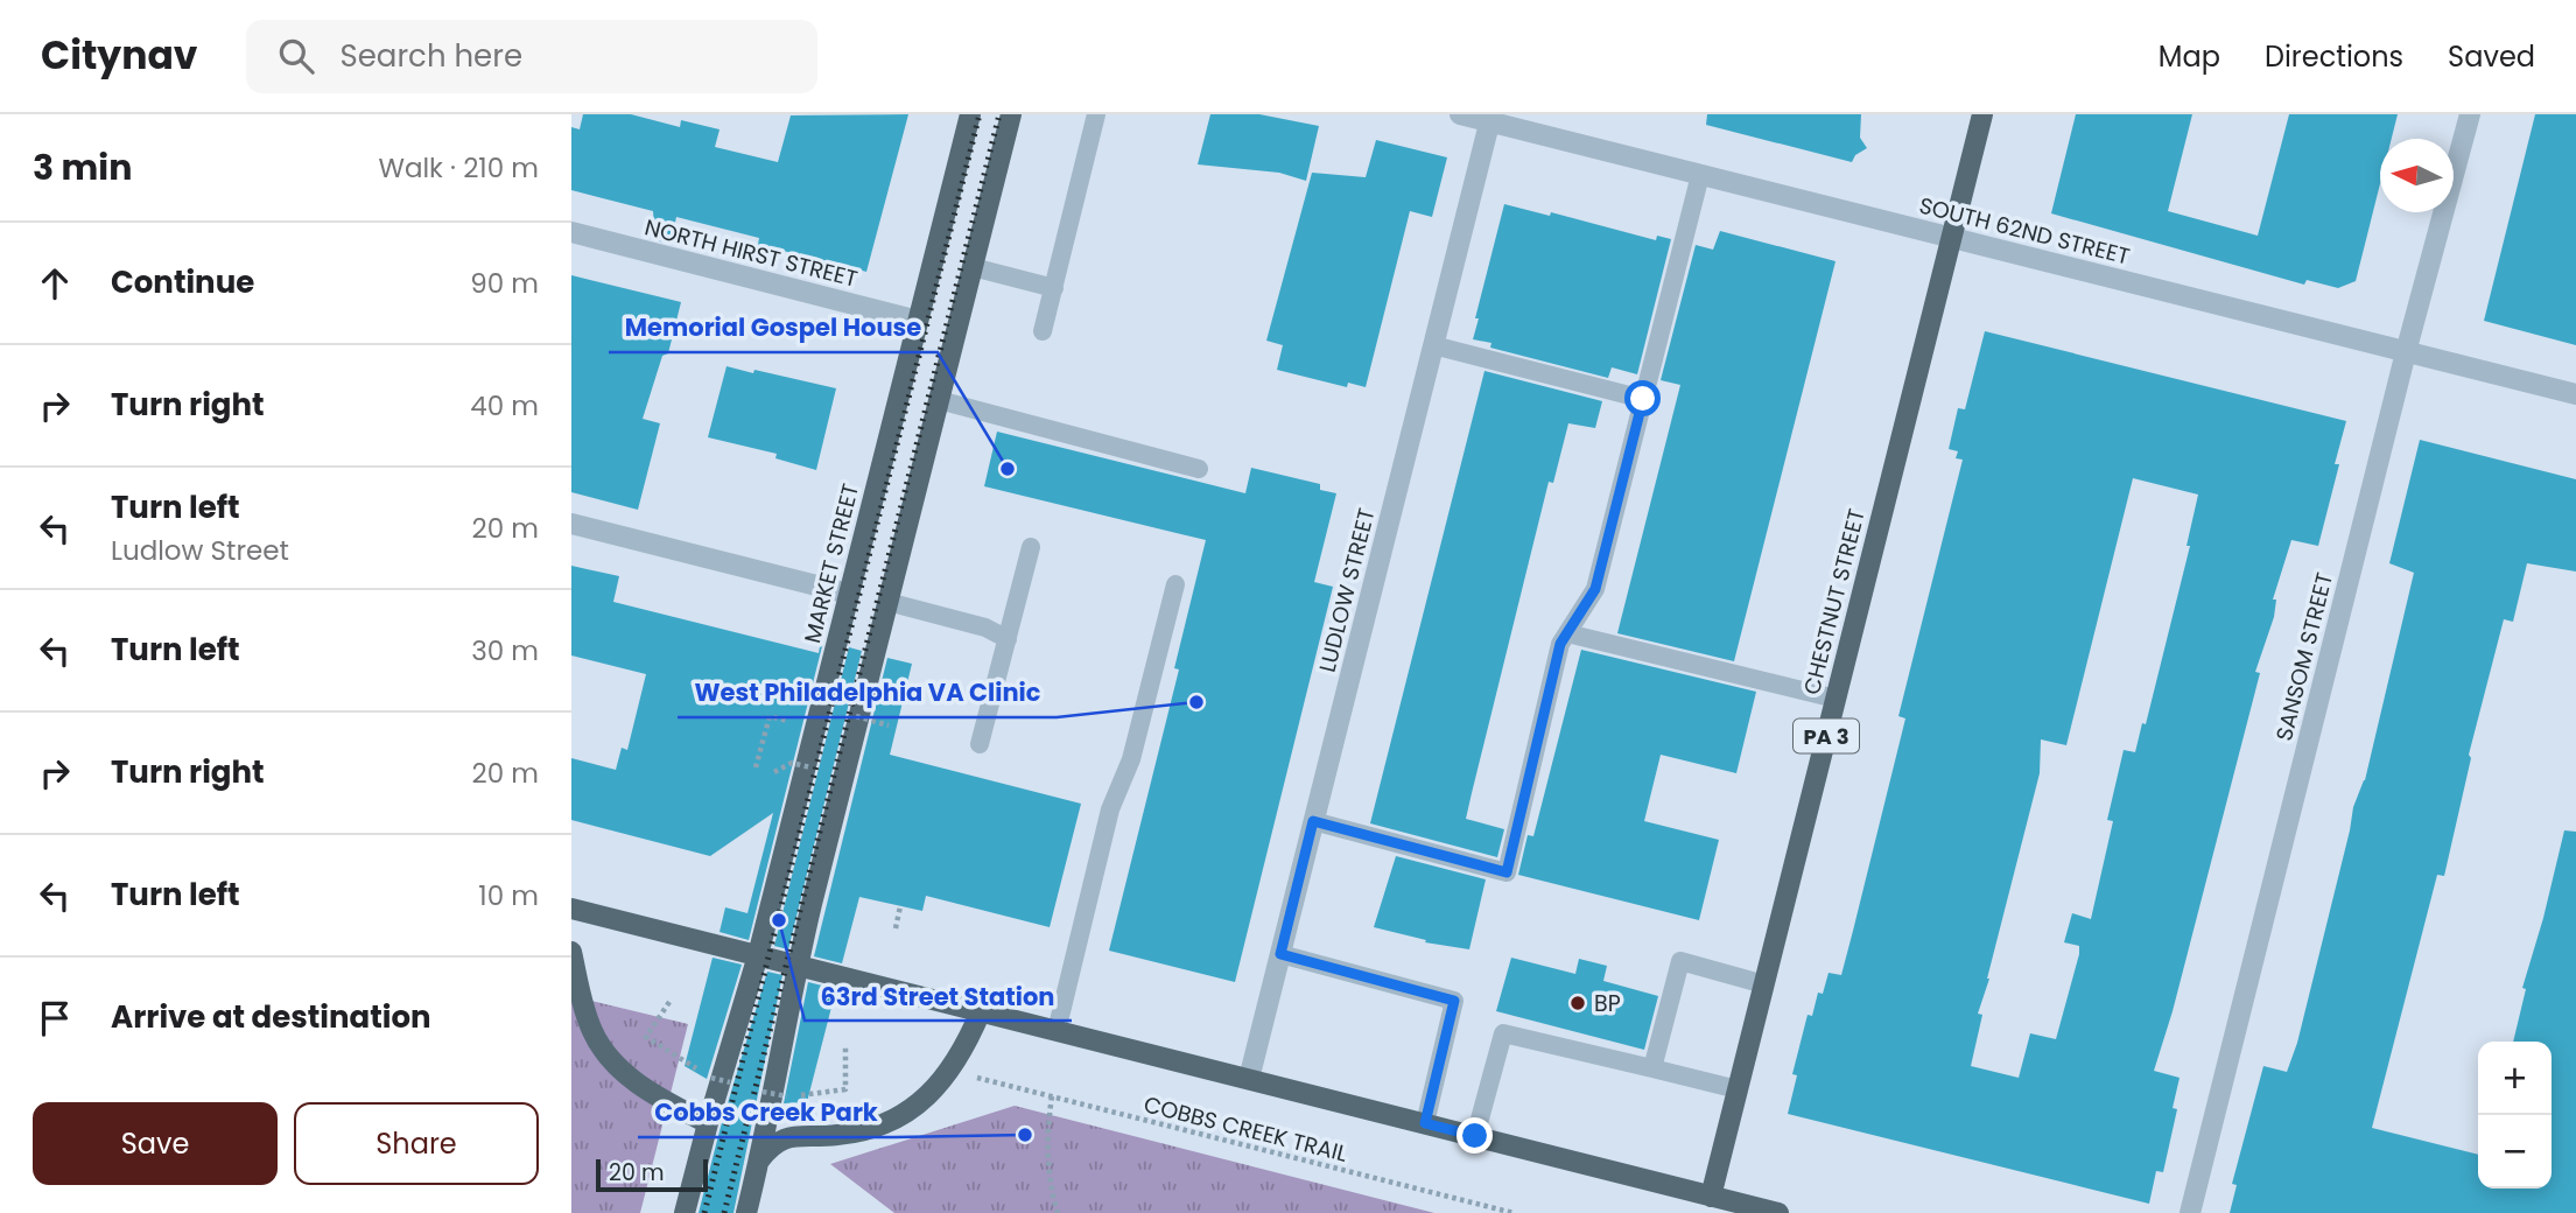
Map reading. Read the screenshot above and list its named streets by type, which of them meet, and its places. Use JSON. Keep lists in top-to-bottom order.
{
  "streets": {
    "main road": ["MARKET STREET", "CHESTNUT STREET", "PA 3"],
    "street": [
      "SOUTH 62ND STREET",
      "NORTH HIRST STREET",
      "LUDLOW STREET",
      "SANSOM STREET"
    ],
    "path": ["COBBS CREEK TRAIL"]
  },
  "crossings": [
    ["SOUTH 62ND STREET", "LUDLOW STREET"],
    ["SOUTH 62ND STREET", "CHESTNUT STREET"],
    ["SOUTH 62ND STREET", "SANSOM STREET"],
    ["NORTH HIRST STREET", "MARKET STREET"]
  ],
  "places": [
    "Memorial Gospel House",
    "West Philadelphia VA Clinic",
    "63rd Street Station",
    "BP",
    "Cobbs Creek Park"
  ],
  "scale_bar": "20 m",
  "north": "left",
  "page": {
    "header": "Citynav",
    "search": "Search here",
    "nav": ["Map", "Directions", "Saved"],
    "heading": ["3 min", "Walk · 210 m"],
    "list": [
      ["Continue", "90 m"],
      ["Turn right", "40 m"],
      ["Turn left", "Ludlow Street", "20 m"],
      ["Turn left", "30 m"],
      ["Turn right", "20 m"],
      ["Turn left", "10 m"],
      "Arrive at destination"
    ],
    "map_buttons": ["+", "−"],
    "buttons": ["Save", "Share"],
    "scale": "20 m"
  }
}
